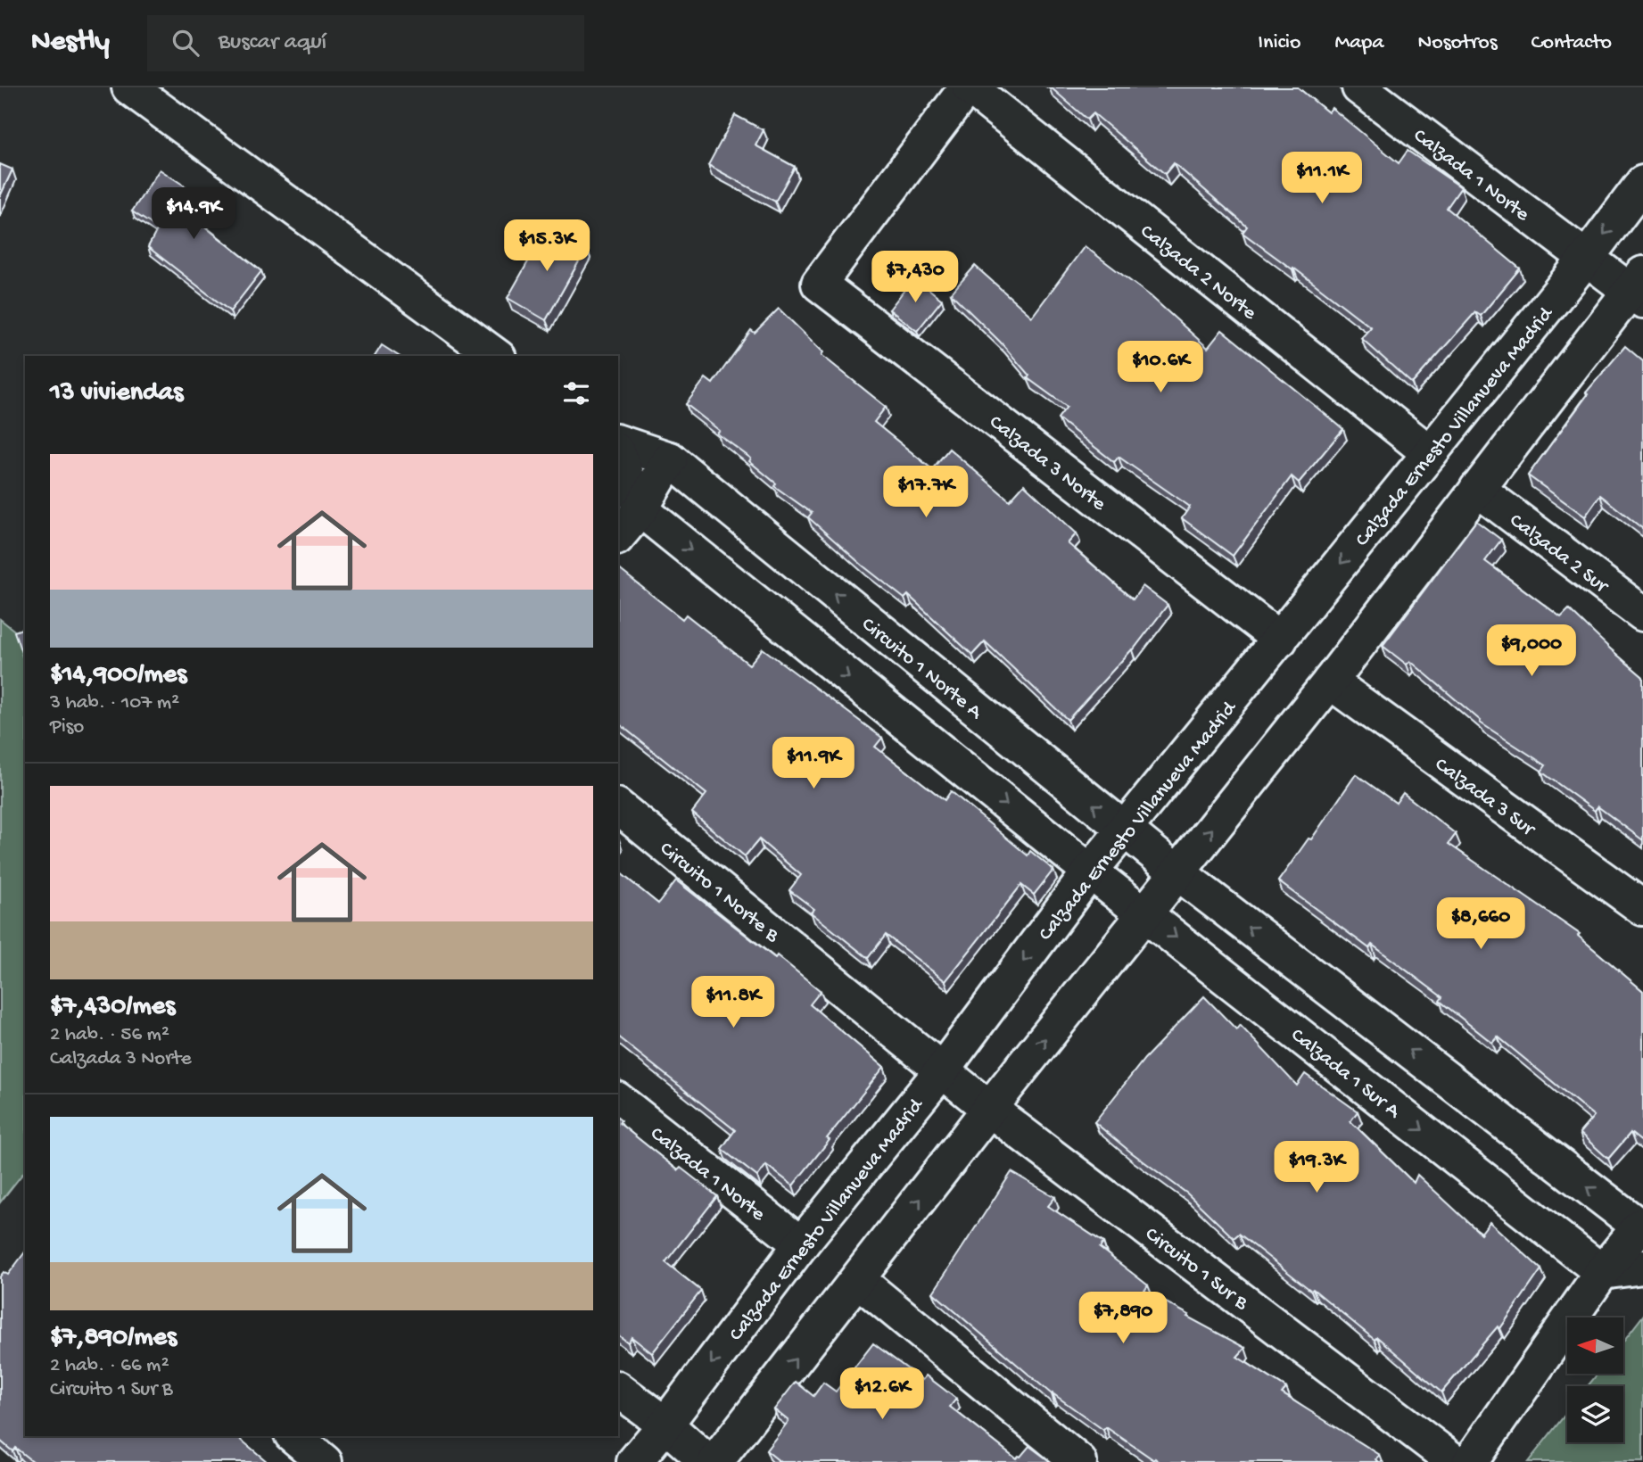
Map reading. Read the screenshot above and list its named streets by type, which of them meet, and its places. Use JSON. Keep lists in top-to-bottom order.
{
  "streets": {
    "street": [
      "Calzada 1 Norte",
      "Calzada 2 Norte",
      "Calzada Ernesto Villanueva Madrid",
      "Calzada 3 Norte",
      "Calzada 2 Sur",
      "Circuito 1 Norte A",
      "Calzada 3 Sur",
      "Circuito 1 Norte B",
      "Calzada 1 Sur A",
      "Circuito 1 Sur B"
    ]
  },
  "crossings": [
    ["Calzada 1 Norte", "Calzada Ernesto Villanueva Madrid"],
    ["Calzada 2 Norte", "Calzada Ernesto Villanueva Madrid"],
    ["Calzada 2 Norte", "Calzada 3 Norte"],
    ["Calzada Ernesto Villanueva Madrid", "Calzada 3 Norte"],
    ["Calzada Ernesto Villanueva Madrid", "Circuito 1 Norte A"],
    ["Calzada Ernesto Villanueva Madrid", "Circuito 1 Norte B"],
    ["Calzada Ernesto Villanueva Madrid", "Calzada 1 Sur A"],
    ["Calzada Ernesto Villanueva Madrid", "Circuito 1 Sur B"],
    ["Circuito 1 Norte B", "Circuito 1 Sur B"]
  ],
  "north": "left",
  "page": {
    "header": "Nestly",
    "search": "Buscar aquí",
    "nav": [
      "Inicio",
      "Mapa",
      "Nosotros",
      "Contacto"
    ],
    "price": [
      "$11.1K",
      "$14.9K",
      "$15.3K",
      "$7,430",
      "$10.6K",
      "$17.7K",
      "$9,000",
      "$11.9K",
      "$8,660",
      "$11.8K",
      "$19.3K",
      "$7,890",
      "$12.6K"
    ],
    "heading": "13 viviendas",
    "list": [
      {
        "name": "$14,900/mes",
        "note": "3 hab. · 107 m² · Piso"
      },
      {
        "name": "$7,430/mes",
        "note": "2 hab. · 56 m² · Calzada 3 Norte"
      },
      {
        "name": "$7,890/mes",
        "note": "2 hab. · 66 m² · Circuito 1 Sur B"
      }
    ]
  }
}
